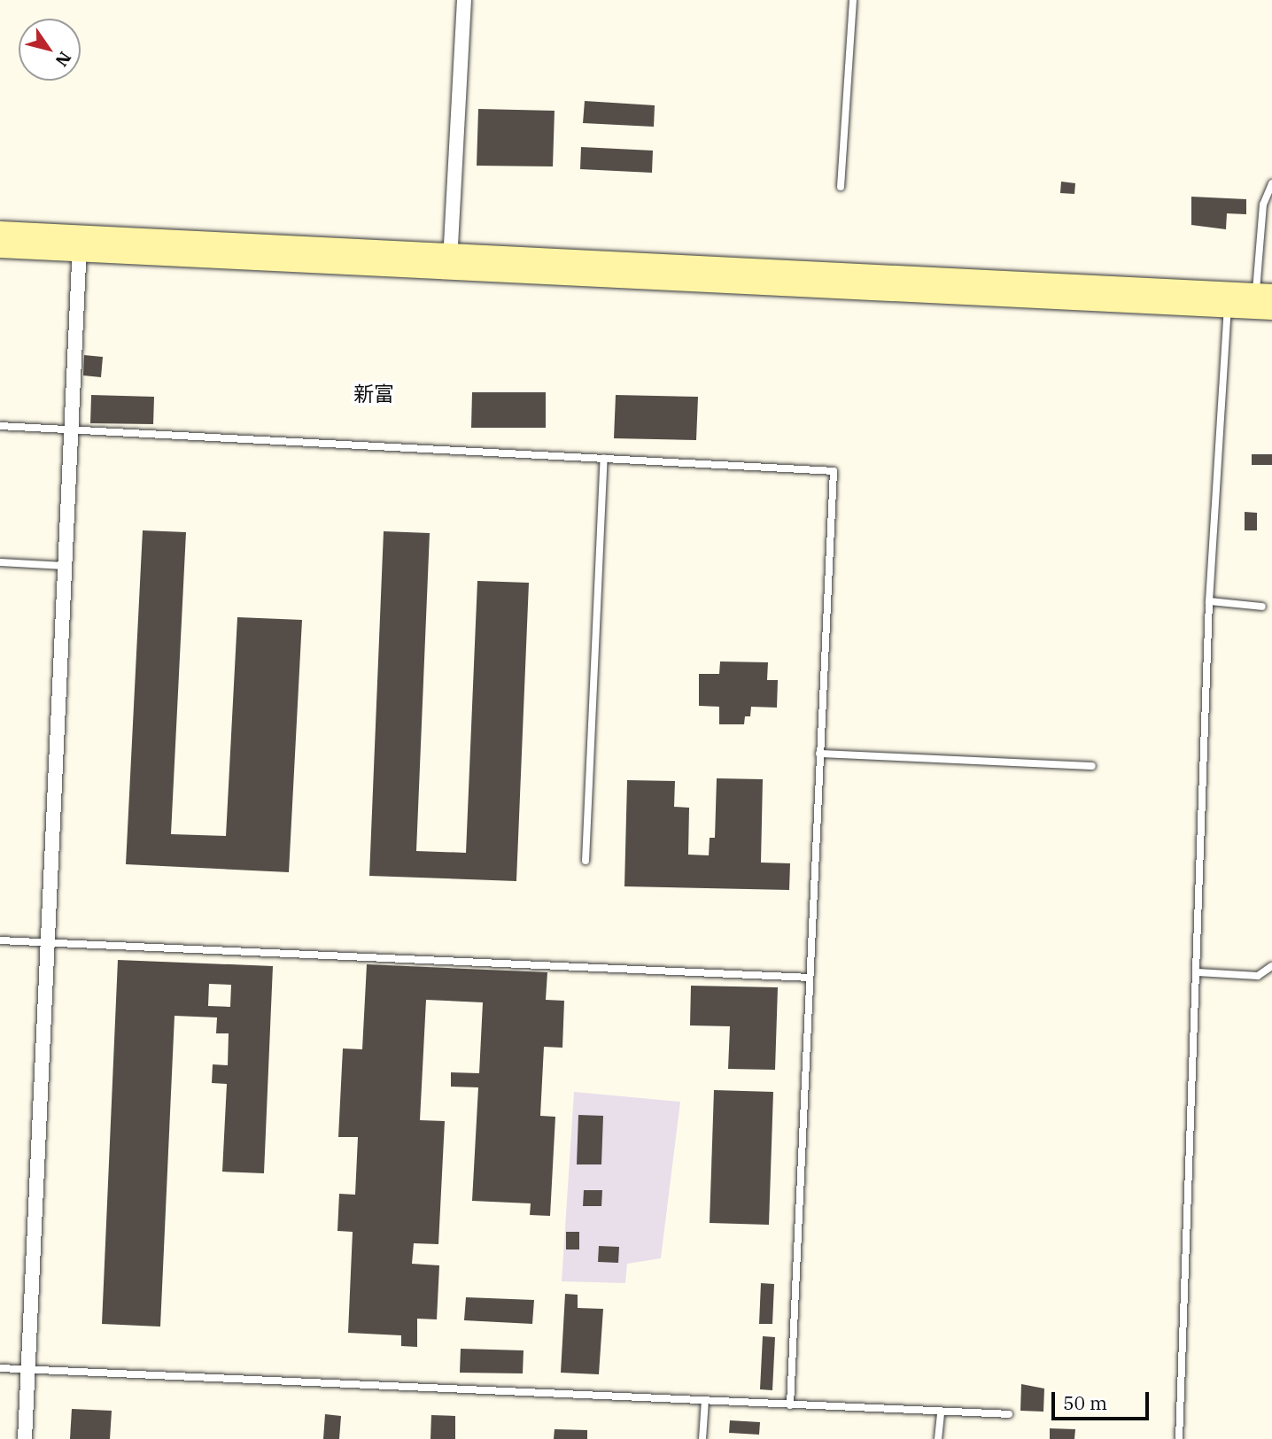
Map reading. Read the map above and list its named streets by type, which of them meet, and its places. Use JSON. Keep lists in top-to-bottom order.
{
  "districts": ["新富"],
  "scale_bar": "50 m",
  "north": "bottom right"
}
